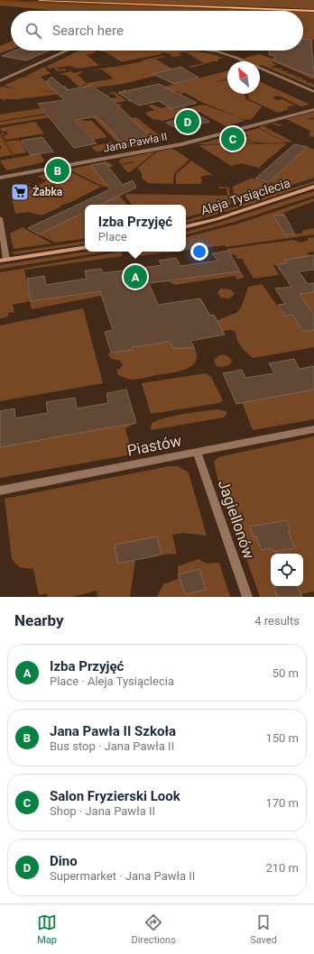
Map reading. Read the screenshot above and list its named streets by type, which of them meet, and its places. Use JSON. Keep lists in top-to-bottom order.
{
  "streets": {
    "street": [
      "Jana Pawła II",
      "Aleja Tysiąclecia",
      "Piastów",
      "Jagiellonów"
    ]
  },
  "crossings": [
    ["Piastów", "Jagiellonów"]
  ],
  "places": {
    "supermarket": ["Żabka"]
  },
  "north": "top left",
  "page": {
    "search": "Search here",
    "pins": [
      "D",
      "C",
      "B",
      "A"
    ],
    "popup": ["Izba Przyjęć", "Place"],
    "heading": ["Nearby", "4 results"],
    "list": [
      {
        "mark": "A",
        "name": "Izba Przyjęć",
        "note": "Place · Aleja Tysiąclecia",
        "value": "50 m"
      },
      {
        "mark": "B",
        "name": "Jana Pawła II Szkoła",
        "note": "Bus stop · Jana Pawła II",
        "value": "150 m"
      },
      {
        "mark": "C",
        "name": "Salon Fryzierski Look",
        "note": "Shop · Jana Pawła II",
        "value": "170 m"
      },
      {
        "mark": "D",
        "name": "Dino",
        "note": "Supermarket · Jana Pawła II",
        "value": "210 m"
      }
    ],
    "nav": ["Map", "Directions", "Saved"]
  }
}
